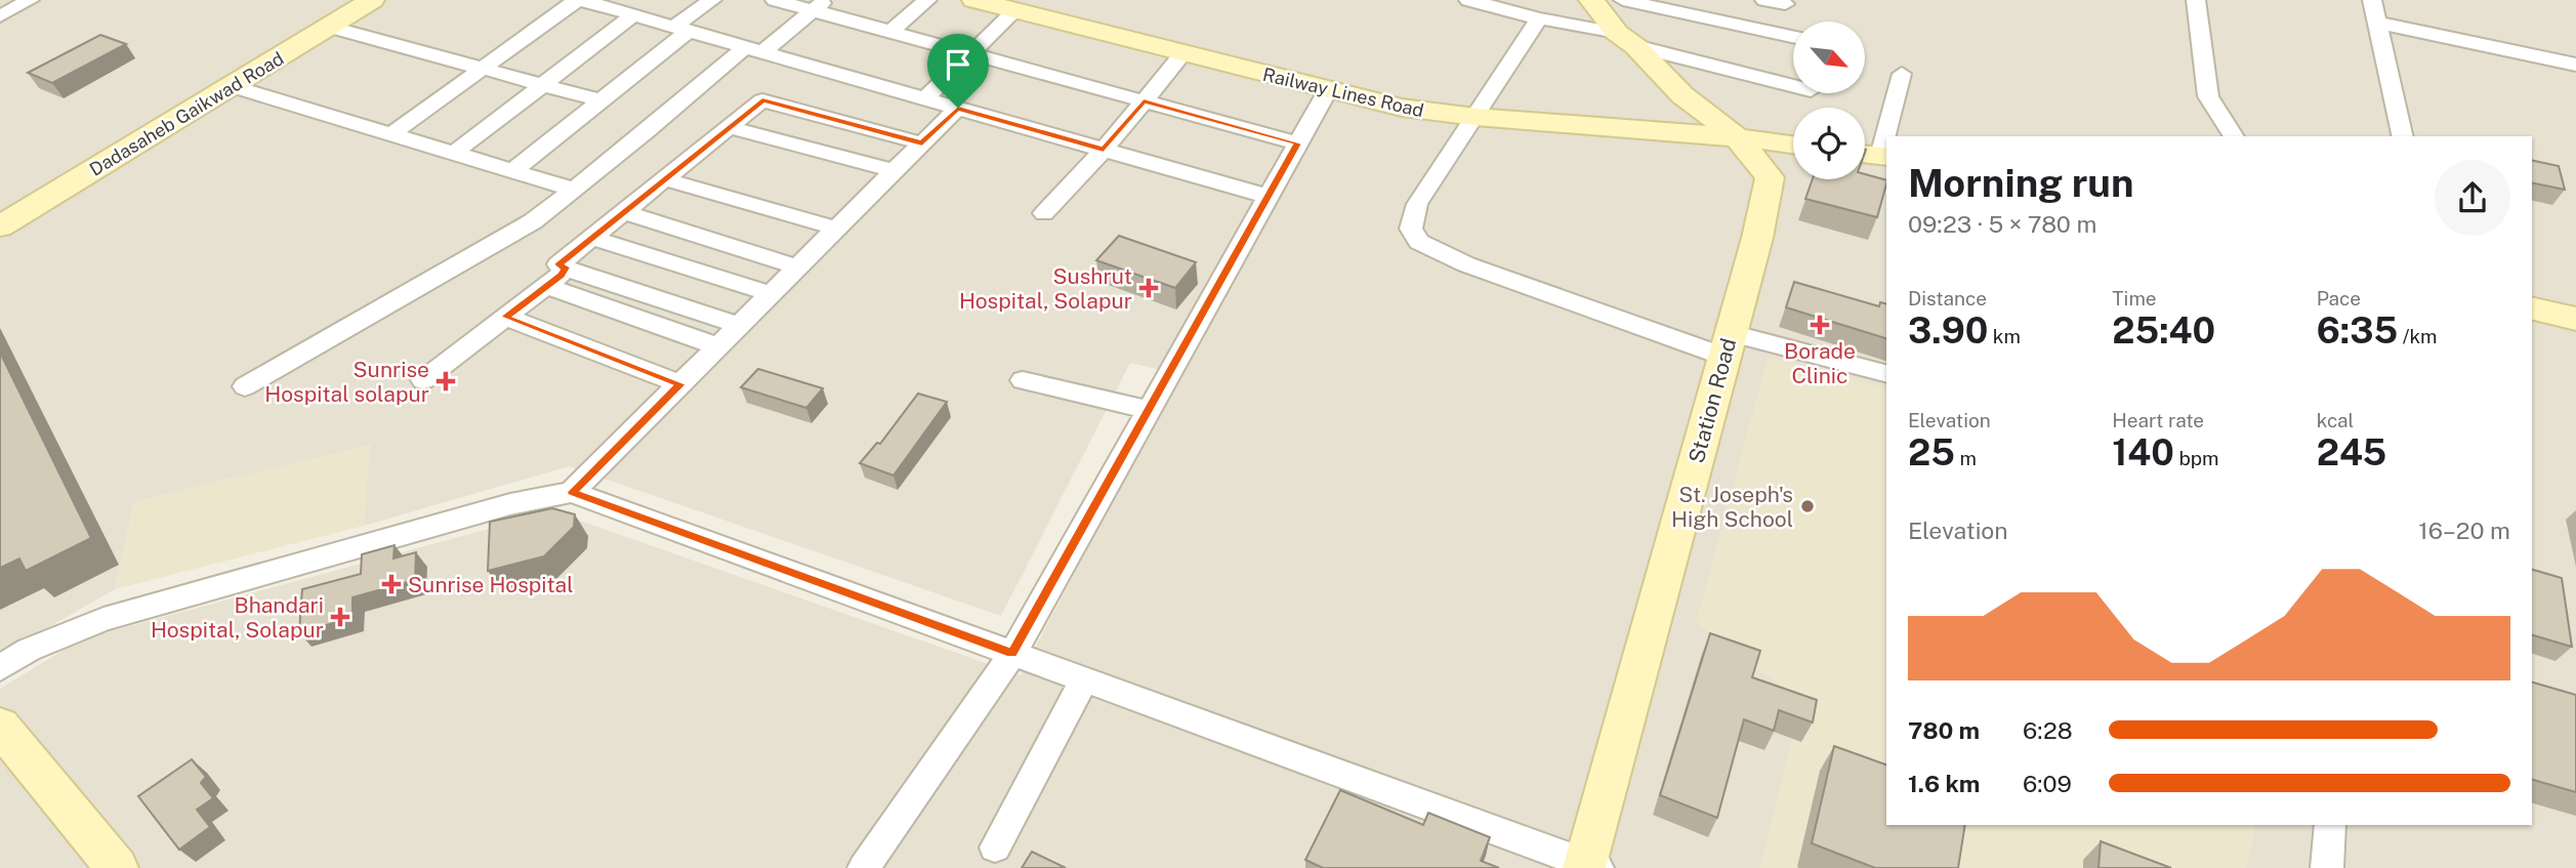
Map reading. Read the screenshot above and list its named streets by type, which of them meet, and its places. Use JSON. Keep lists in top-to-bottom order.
{
  "streets": {
    "street": ["Railway Lines Road", "Dadasaheb Gaikwad Road", "Station Road"]
  },
  "crossings": [
    ["Railway Lines Road", "Station Road"]
  ],
  "places": {
    "health": [
      "Sushrut Hospital, Solapur",
      "Borade Clinic",
      "Sunrise Hospital solapur",
      "Sunrise Hospital",
      "Bhandari Hospital, Solapur"
    ],
    "other": ["St. Joseph's High School"]
  },
  "north": "bottom right",
  "page": {
    "heading": ["Morning run", "09:23 · 5 × 780 m"],
    "stats": [
      ["Distance", "3.90 km"],
      ["Time", "25:40"],
      ["Pace", "6:35 /km"],
      ["Elevation", "25 m"],
      ["Heart rate", "140 bpm"],
      ["kcal", "245"]
    ],
    "chart": ["Elevation", "16–20 m"],
    "list": [
      {
        "name": "780 m",
        "note": "6:28"
      },
      {
        "name": "1.6 km",
        "note": "6:09"
      }
    ]
  }
}
